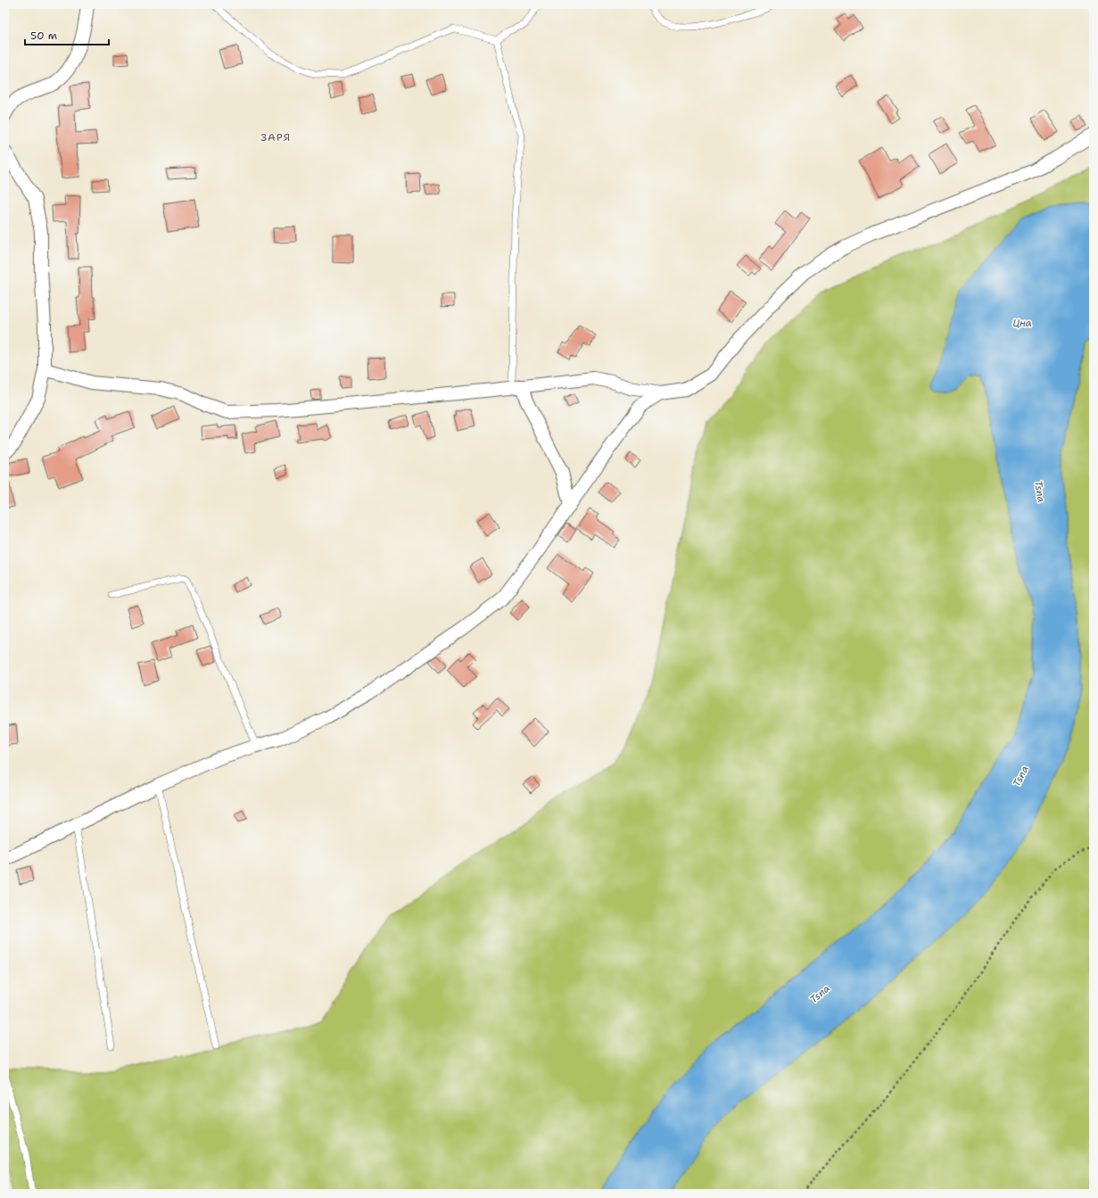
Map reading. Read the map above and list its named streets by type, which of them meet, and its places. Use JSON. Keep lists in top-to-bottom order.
{
  "districts": ["ЗАРЯ"],
  "water": ["Цна", "Tsna"],
  "scale_bar": "50 m"
}
